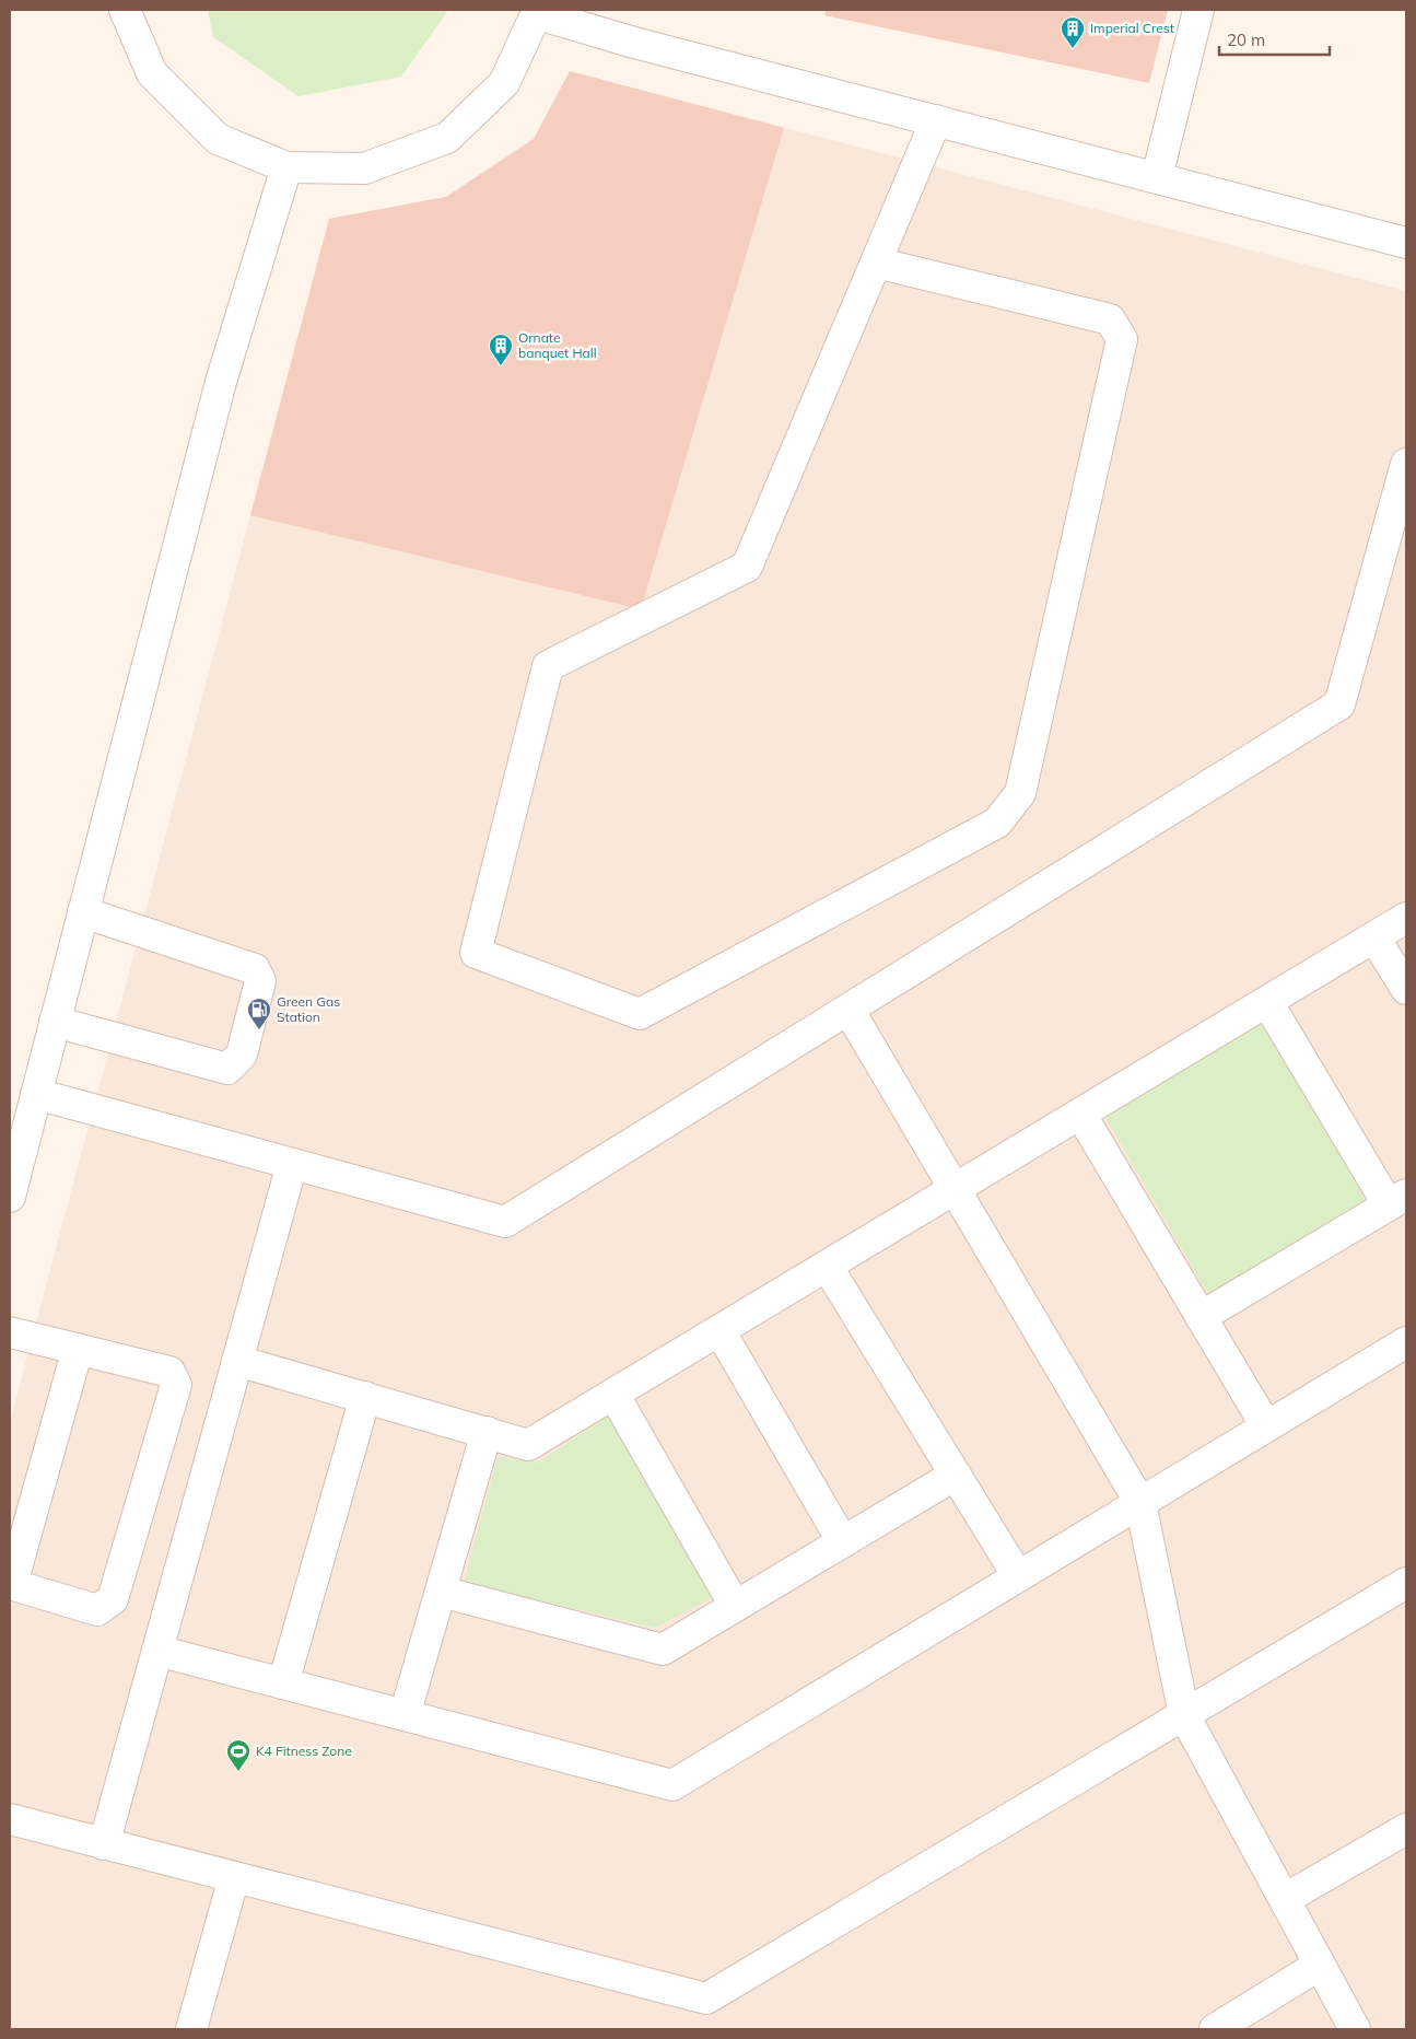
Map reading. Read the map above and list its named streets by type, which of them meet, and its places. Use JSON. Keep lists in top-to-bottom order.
{
  "places": {
    "building": ["Imperial Crest", "Ornate banquet Hall"],
    "fuel station": ["Green Gas Station"],
    "sports": ["K4 Fitness Zone"]
  },
  "scale_bar": "20 m"
}
